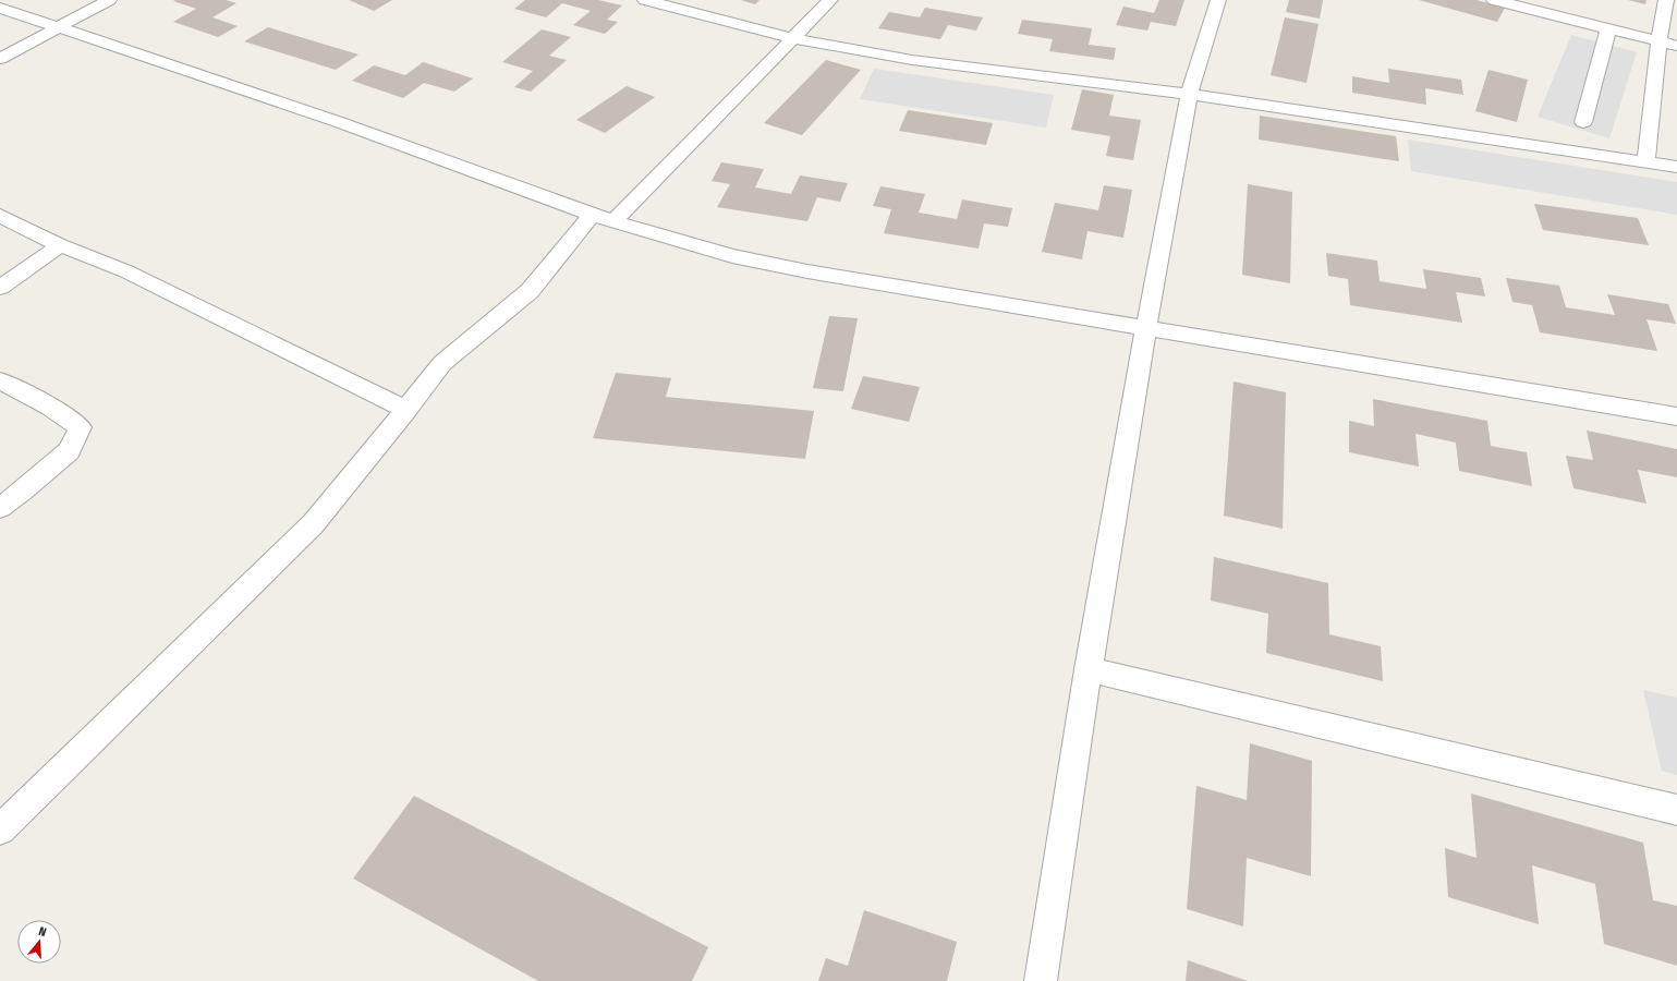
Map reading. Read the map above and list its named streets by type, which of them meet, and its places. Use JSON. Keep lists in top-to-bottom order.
{
  "north": "top"
}
